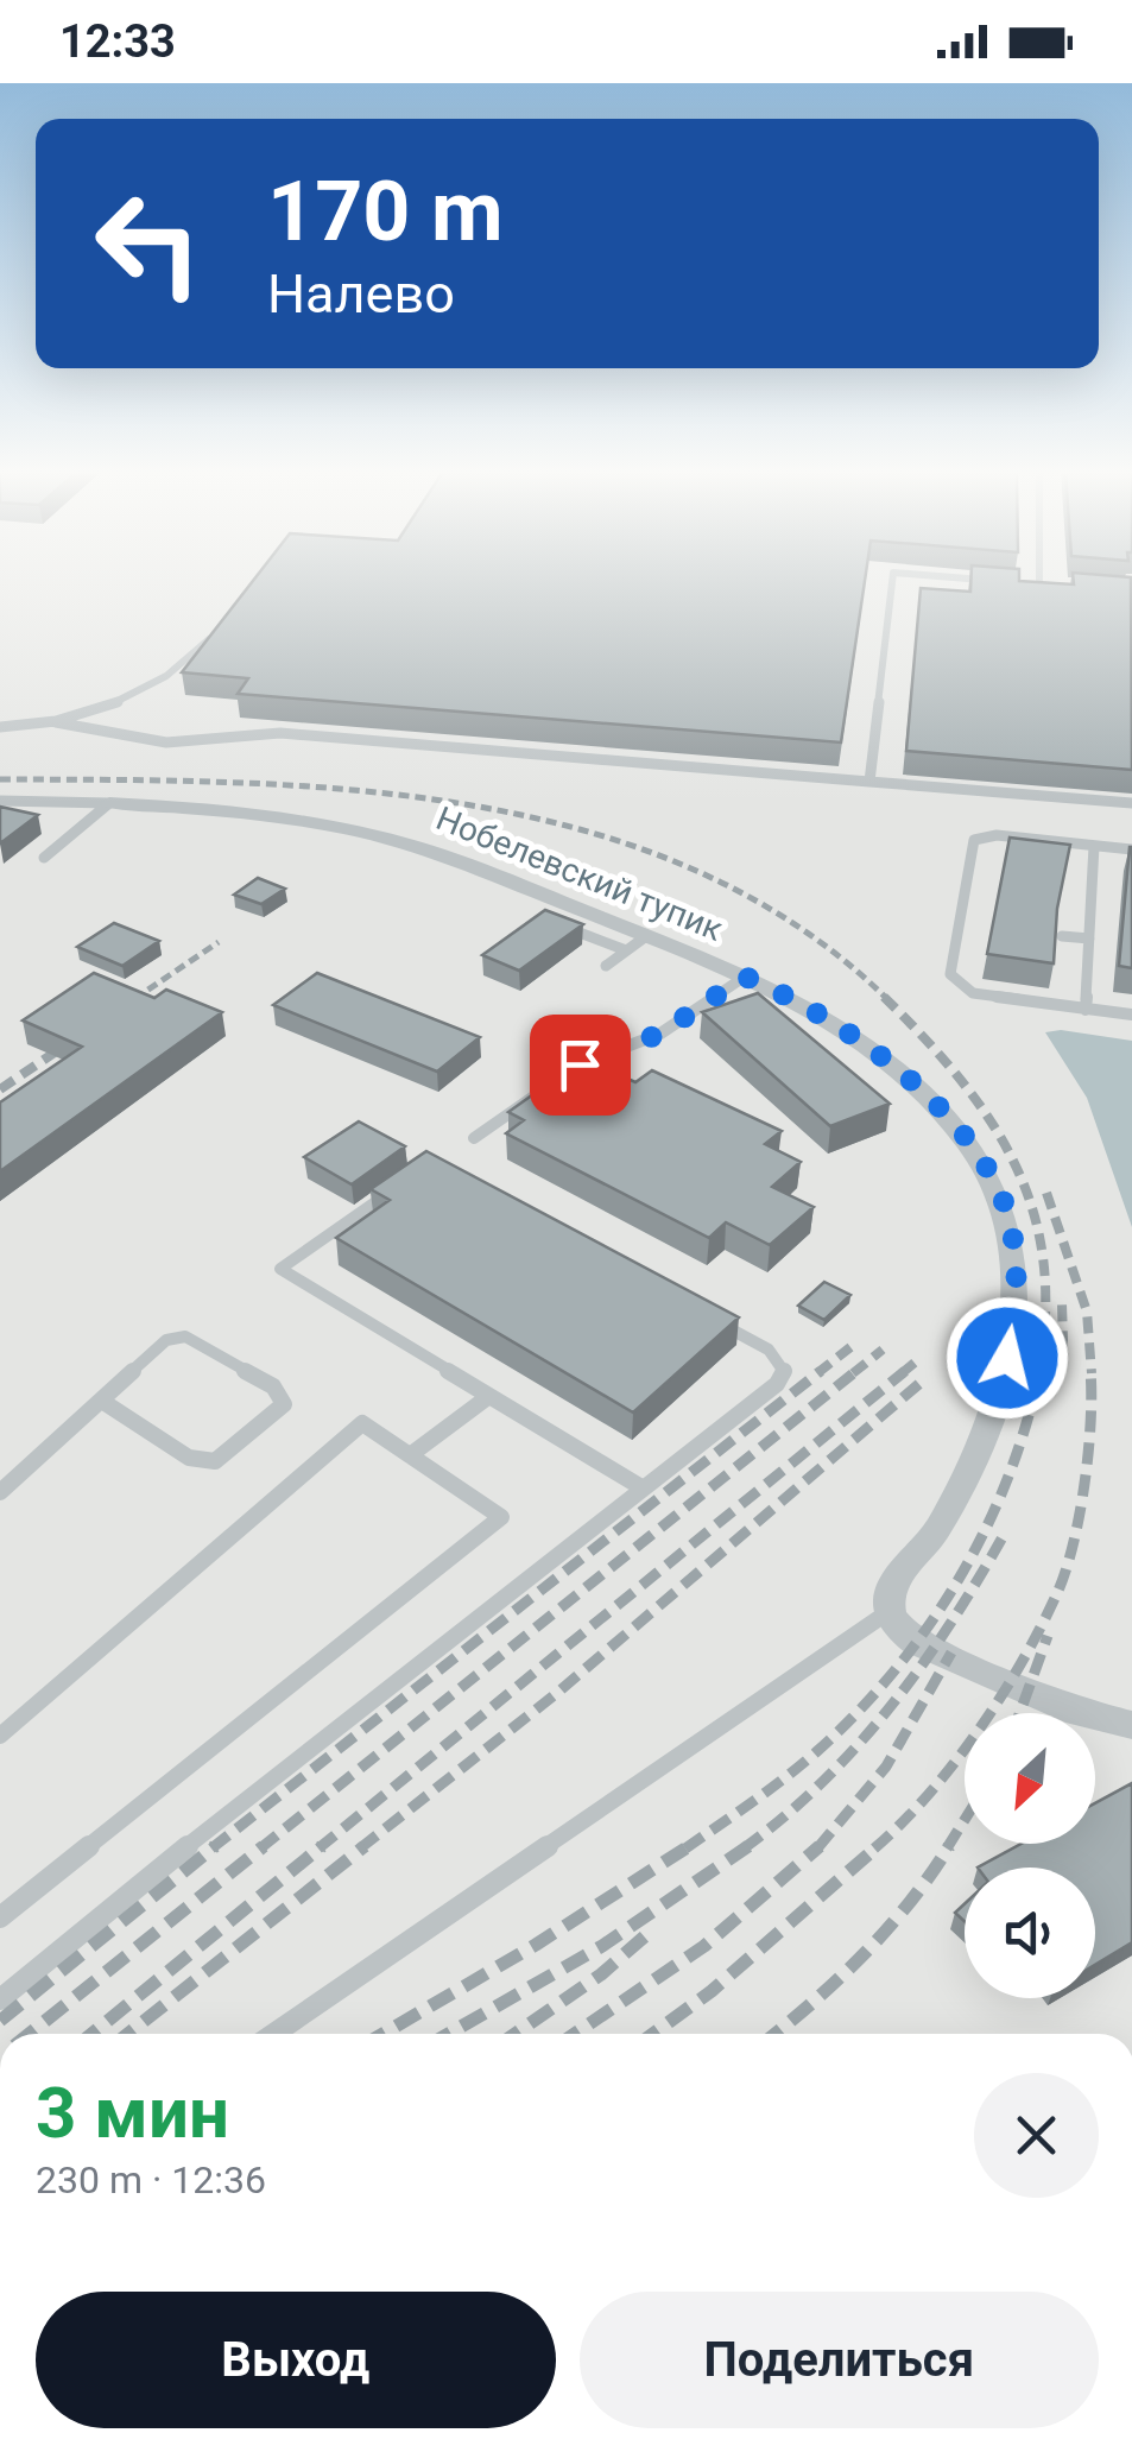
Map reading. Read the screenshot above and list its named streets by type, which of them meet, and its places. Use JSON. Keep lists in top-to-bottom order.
{
  "streets": {
    "street": ["Нобелевский тупик"]
  },
  "north": "bottom left",
  "page": {
    "status": "12:33",
    "turn": ["170 m", "Налево"],
    "heading": ["3 мин", "230 m · 12:36"],
    "buttons": ["Выход", "Поделиться"]
  }
}
